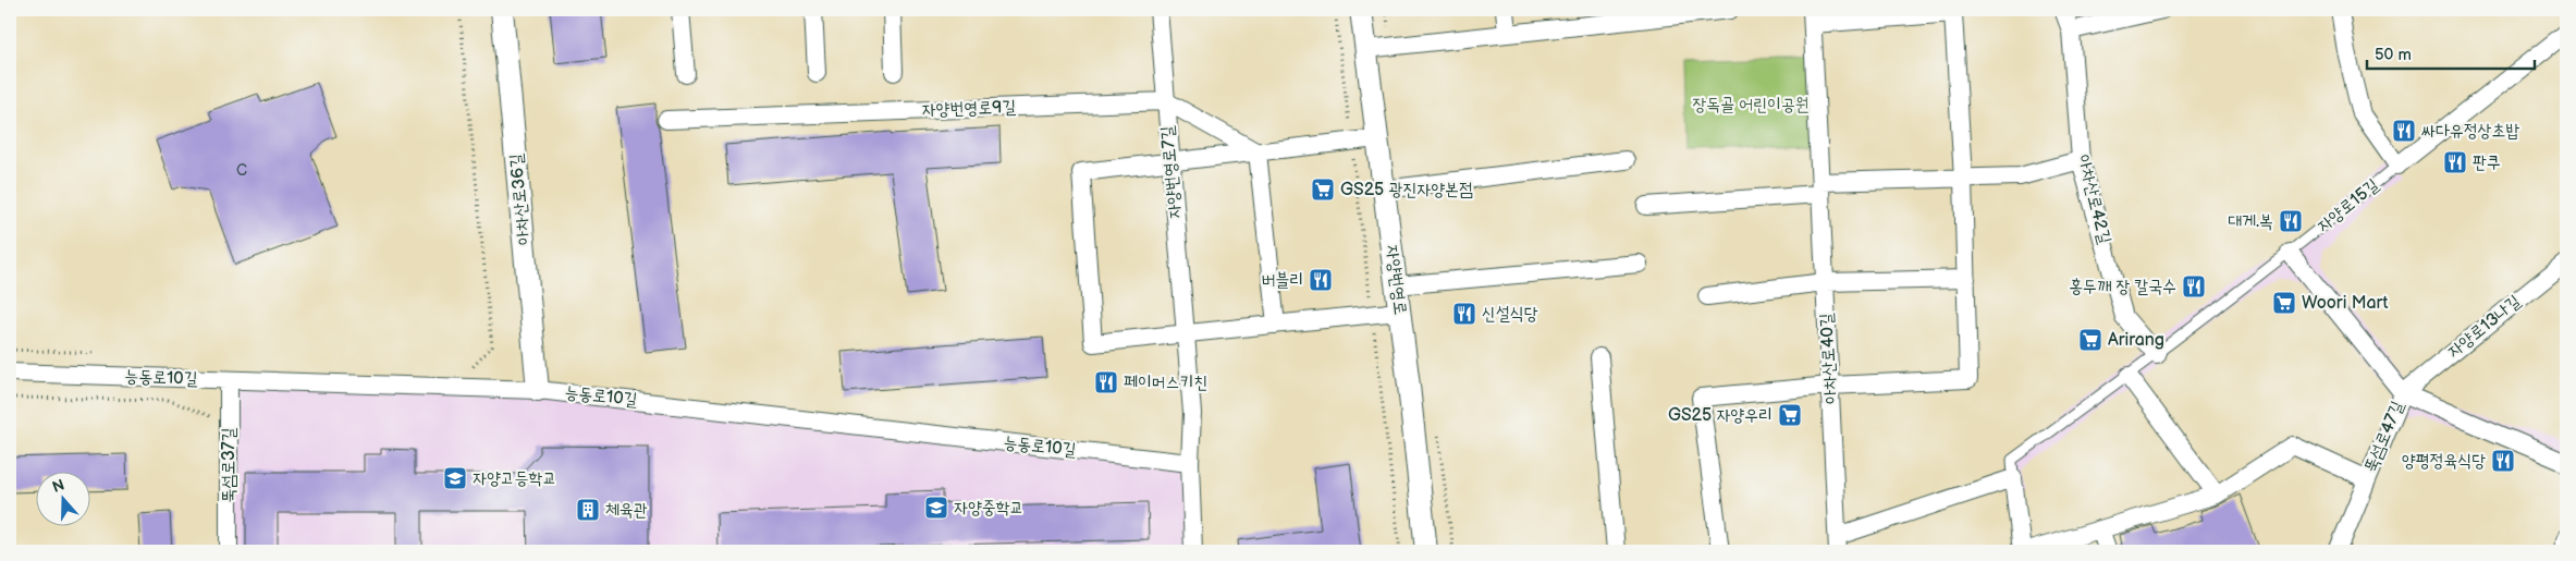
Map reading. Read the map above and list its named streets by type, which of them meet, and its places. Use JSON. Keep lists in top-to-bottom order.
{
  "streets": {
    "street": [
      "자양번영로9길",
      "자양번영로7길",
      "아차산로36길",
      "아차산로42길",
      "자양로15길",
      "자양번영로",
      "자양로13나길",
      "아차산로40길",
      "능동로10길",
      "뚝섬로47길",
      "뚝섬로37길"
    ]
  },
  "crossings": [
    ["자양번영로9길", "자양번영로7길"],
    ["자양번영로7길", "능동로10길"],
    ["아차산로36길", "능동로10길"],
    ["아차산로42길", "자양로15길"],
    ["자양로15길", "아차산로40길"],
    ["자양로13나길", "뚝섬로47길"],
    ["능동로10길", "뚝섬로37길"]
  ],
  "parks": ["장독골 어린이공원"],
  "places": {
    "restaurant": [
      "싸다유정상초밥",
      "판쿠",
      "대게.복",
      "버블리",
      "홍두깨 장 칼국수",
      "신설식당",
      "페이머스키친",
      "양평정육식당"
    ],
    "supermarket": [
      "GS25 광진자양본점",
      "Woori Mart",
      "Arirang",
      "GS25 자양우리"
    ],
    "school or university": ["자양고등학교", "자양중학교"],
    "building": ["체육관"]
  },
  "house_numbers": ["C"],
  "scale_bar": "50 m",
  "north": "top"
}
